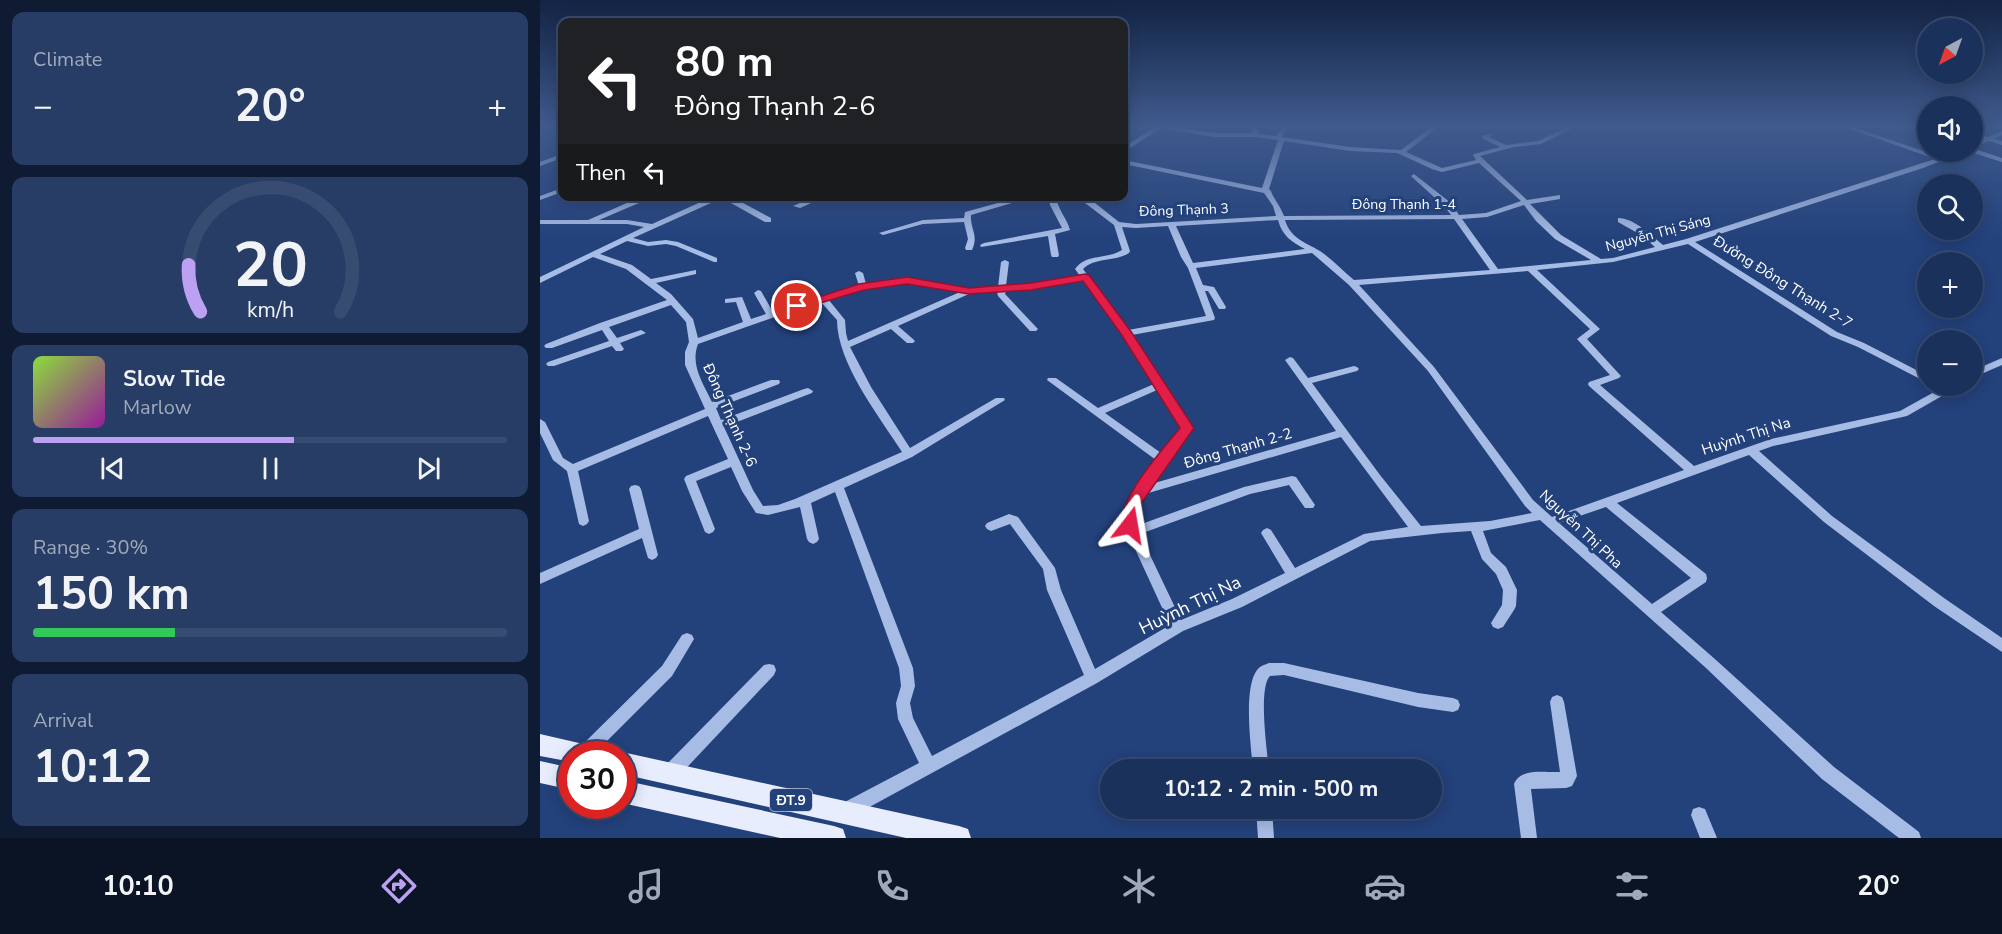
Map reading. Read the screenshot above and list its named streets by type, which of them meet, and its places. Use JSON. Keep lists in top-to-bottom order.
{
  "streets": {
    "main road": ["ĐT.9"],
    "street": [
      "Đông Thạnh 1-4",
      "Đông Thạnh 3",
      "Nguyễn Thị Sáng",
      "Đường Đông Thạnh 2-7",
      "Đông Thạnh 2-6",
      "Huỳnh Thị Na",
      "Đông Thạnh 2-2",
      "Nguyễn Thị Pha"
    ]
  },
  "crossings": [
    ["Đông Thạnh 1-4", "Đông Thạnh 3"],
    ["Đông Thạnh 1-4", "Nguyễn Thị Pha"],
    ["Đông Thạnh 3", "Nguyễn Thị Pha"],
    ["Nguyễn Thị Sáng", "Đường Đông Thạnh 2-7"],
    ["Nguyễn Thị Sáng", "Nguyễn Thị Pha"],
    ["Huỳnh Thị Na", "Nguyễn Thị Pha"],
    ["Huỳnh Thị Na", "ĐT.9"]
  ],
  "north": "bottom left",
  "page": {
    "tile": [
      "Climate",
      ["Range · 30%", "150 km"],
      ["Arrival", "10:12"]
    ],
    "map_buttons": ["+", "−"],
    "turn": ["80 m", "Đông Thạnh 2-6"],
    "heat": ["−", "20°", "+"],
    "then": "Then",
    "song": ["Slow Tide", "Marlow"],
    "limit": "30",
    "trip": "10:12 · 2 min · 500 m",
    "tabs": ["10:10", "20°"],
    "gauge": ["20", "km/h"]
  }
}
